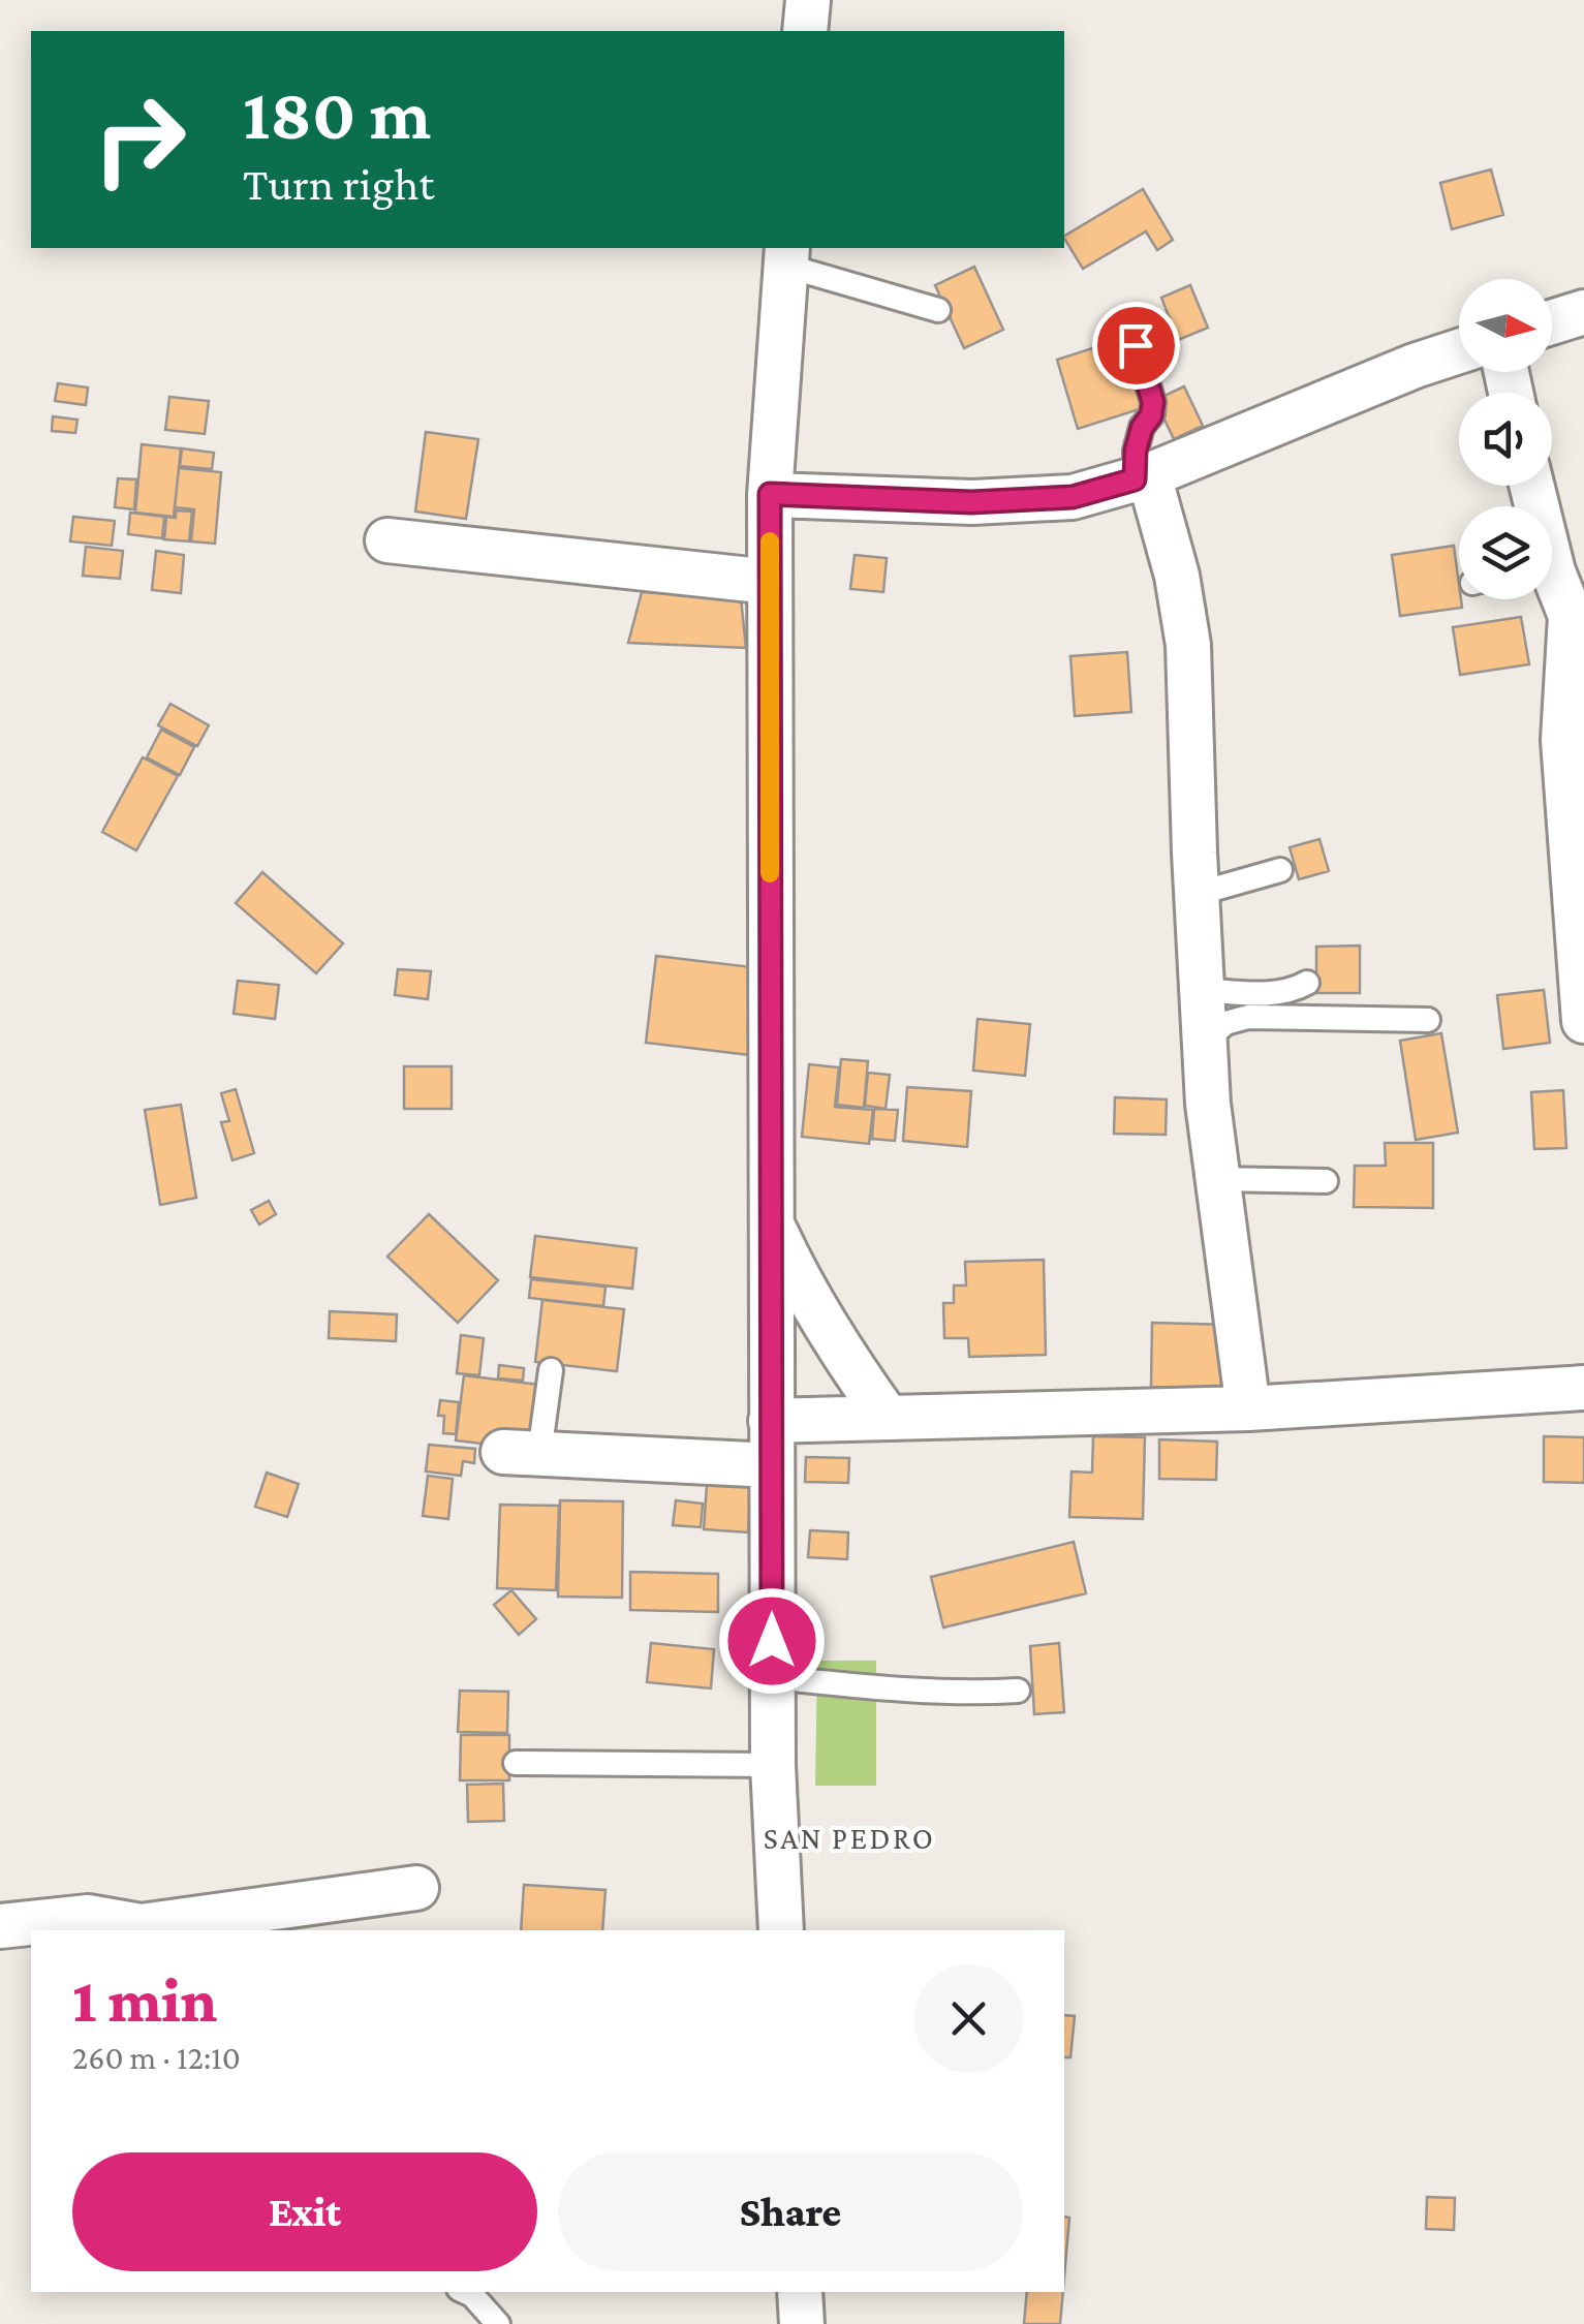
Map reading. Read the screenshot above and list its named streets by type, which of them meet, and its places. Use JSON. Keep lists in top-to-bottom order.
{
  "districts": ["SAN PEDRO"],
  "north": "right",
  "page": {
    "turn": ["180 m", "Turn right"],
    "heading": ["1 min", "260 m · 12:10"],
    "buttons": ["Exit", "Share"]
  }
}
